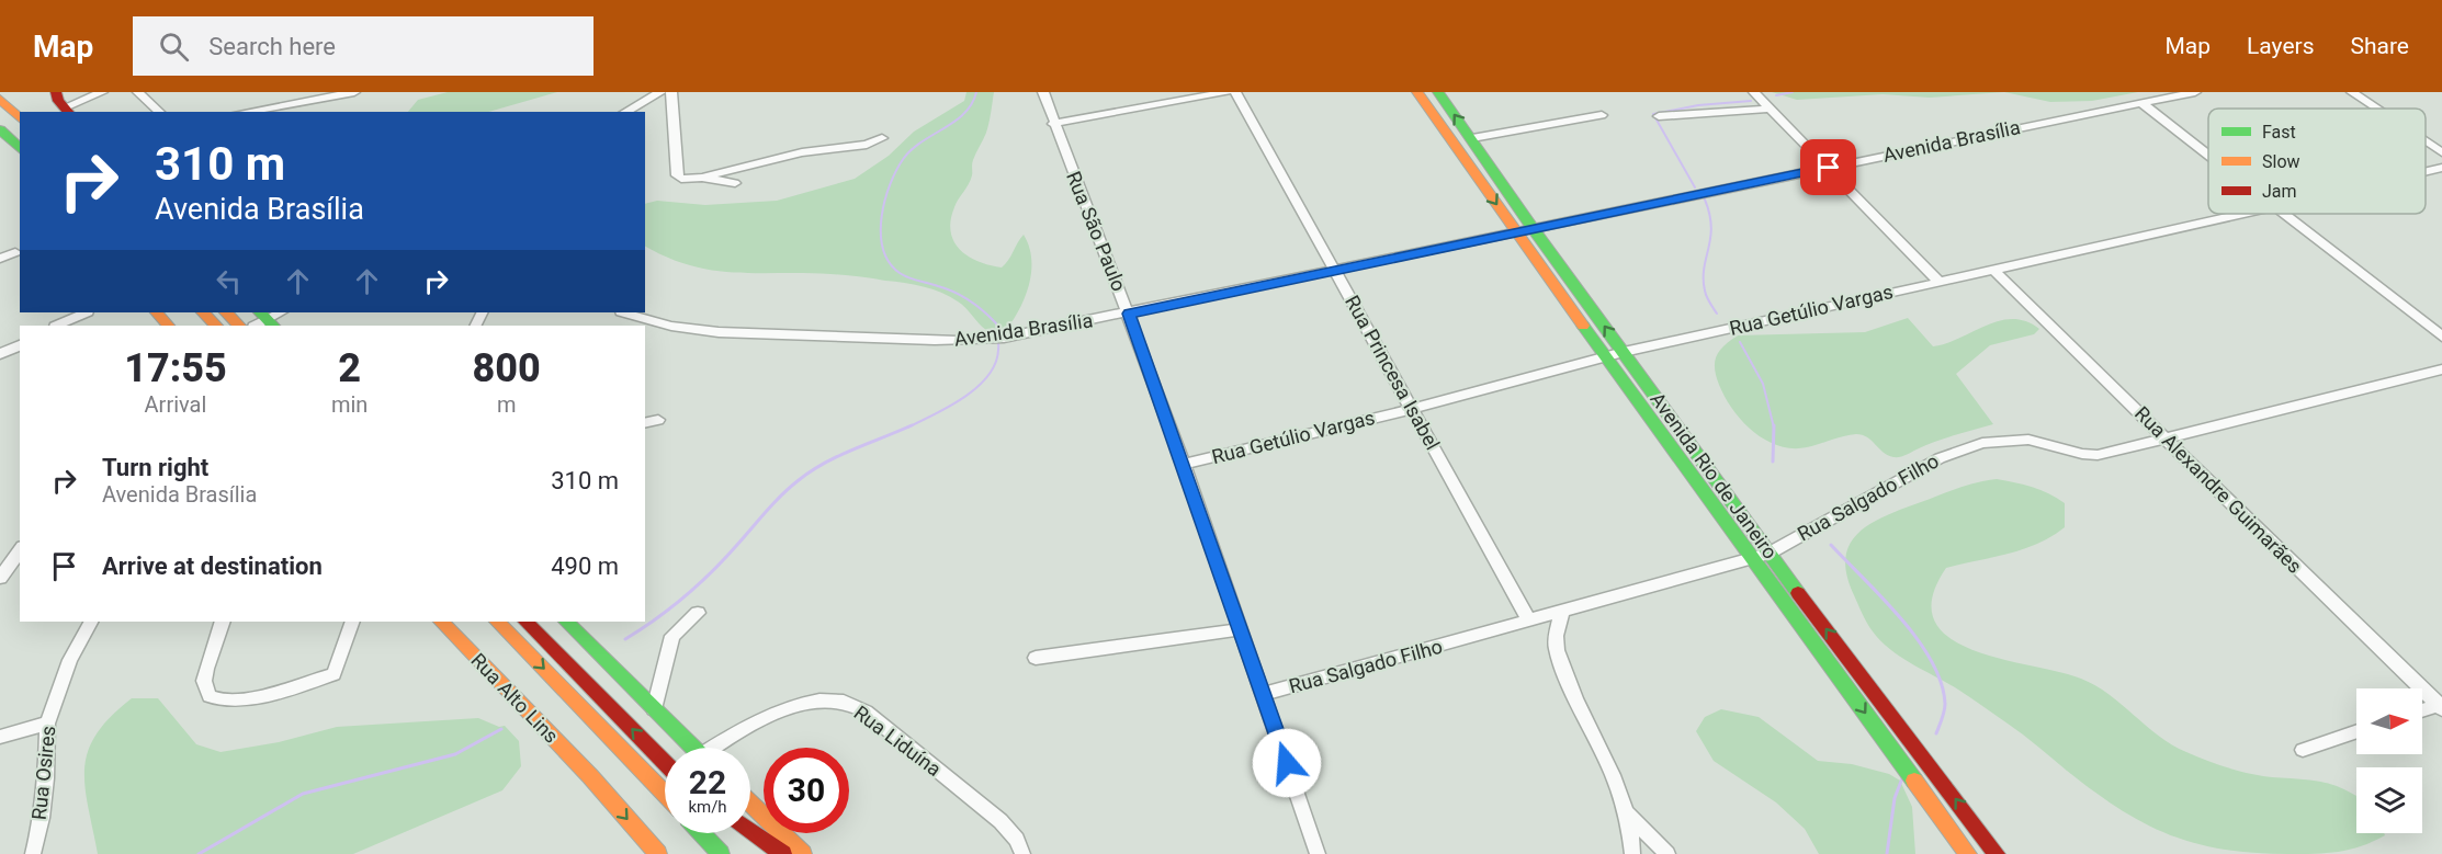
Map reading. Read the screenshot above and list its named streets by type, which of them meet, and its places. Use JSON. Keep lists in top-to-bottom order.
{
  "streets": {
    "main road": ["Avenida Rio de Janeiro", "Rua Alto Lins"],
    "street": [
      "Avenida Brasília",
      "Rua São Paulo",
      "Rua Getúlio Vargas",
      "Rua Princesa Isabel",
      "Rua Alexandre Guimarães",
      "Rua Salgado Filho",
      "Rua Liduína",
      "Rua Osires"
    ]
  },
  "crossings": [
    ["Avenida Brasília", "Rua São Paulo"],
    ["Avenida Brasília", "Rua Princesa Isabel"],
    ["Avenida Brasília", "Avenida Rio de Janeiro"],
    ["Rua São Paulo", "Rua Getúlio Vargas"],
    ["Rua São Paulo", "Rua Salgado Filho"],
    ["Rua Getúlio Vargas", "Rua Princesa Isabel"],
    ["Rua Getúlio Vargas", "Avenida Rio de Janeiro"],
    ["Rua Getúlio Vargas", "Rua Alexandre Guimarães"],
    ["Rua Princesa Isabel", "Rua Salgado Filho"],
    ["Avenida Rio de Janeiro", "Rua Salgado Filho"],
    ["Rua Alexandre Guimarães", "Rua Salgado Filho"]
  ],
  "legend": ["Fast", "Slow", "Jam"],
  "north": "right",
  "page": {
    "header": "Map",
    "search": "Search here",
    "nav": ["Map", "Layers", "Share"],
    "turn": ["310 m", "Avenida Brasília"],
    "eta": [
      "17:55",
      "Arrival",
      "2",
      "min",
      "800",
      "m"
    ],
    "list": [
      {
        "name": "Turn right",
        "note": "Avenida Brasília",
        "value": "310 m"
      },
      {
        "name": "Arrive at destination",
        "value": "490 m"
      }
    ],
    "speed": "22 km/h",
    "limit": "30"
  }
}
